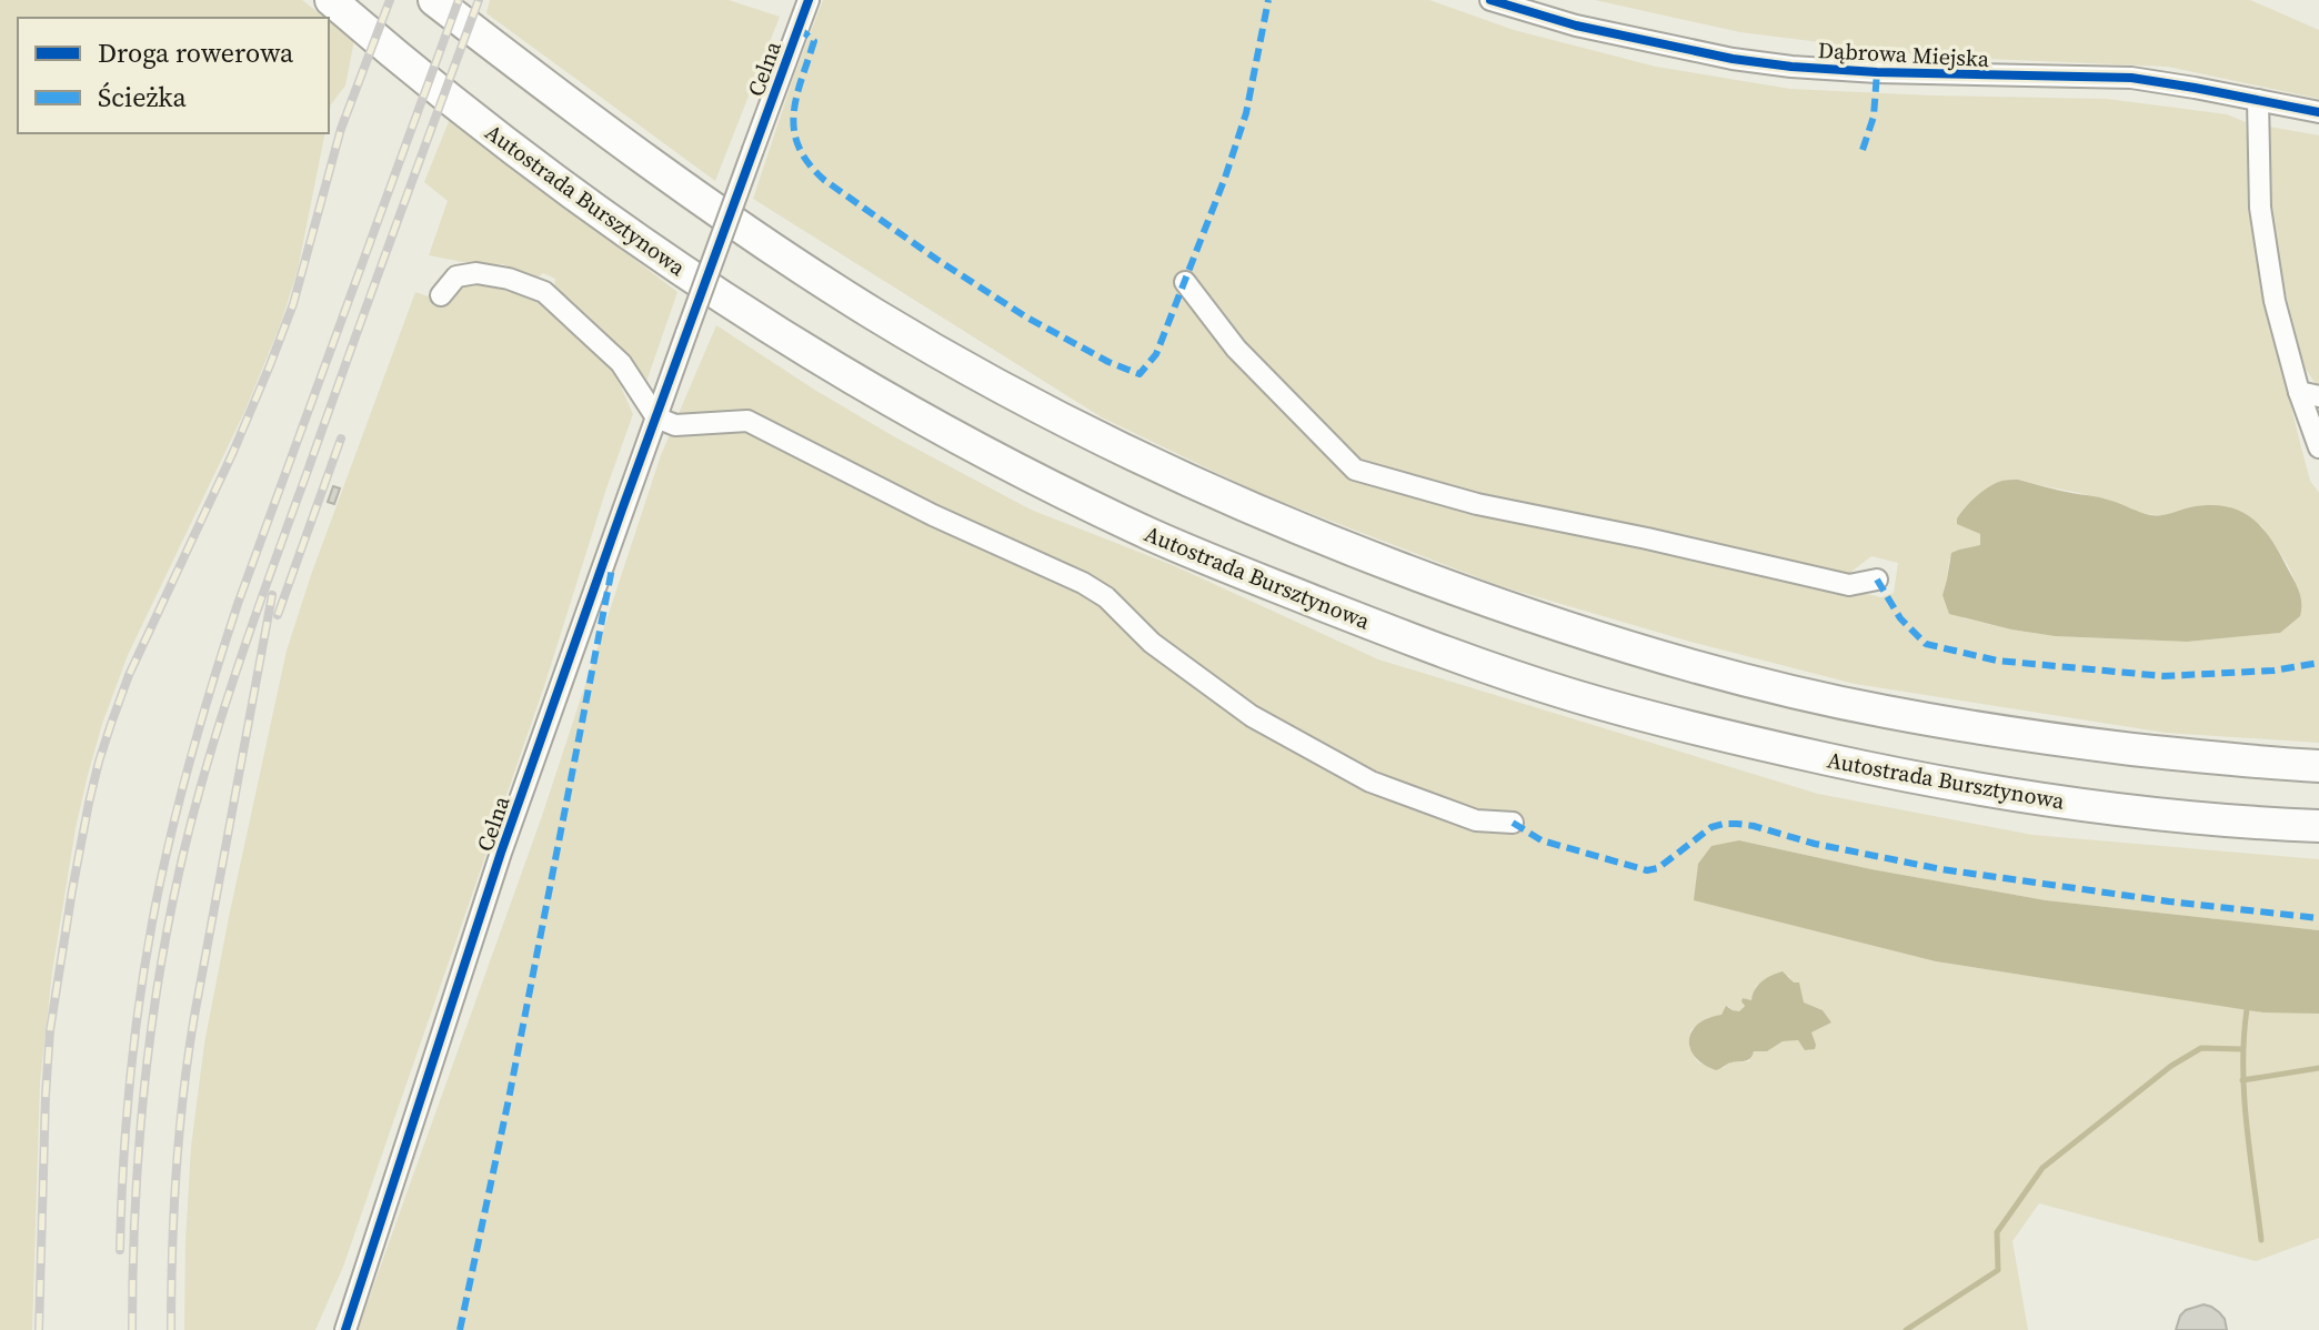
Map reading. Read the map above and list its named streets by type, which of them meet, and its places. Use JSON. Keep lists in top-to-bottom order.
{
  "streets": {
    "highway": ["Autostrada Bursztynowa"],
    "street": ["Dąbrowa Miejska", "Celna"]
  },
  "legend": ["Droga rowerowa", "Ścieżka"]
}
